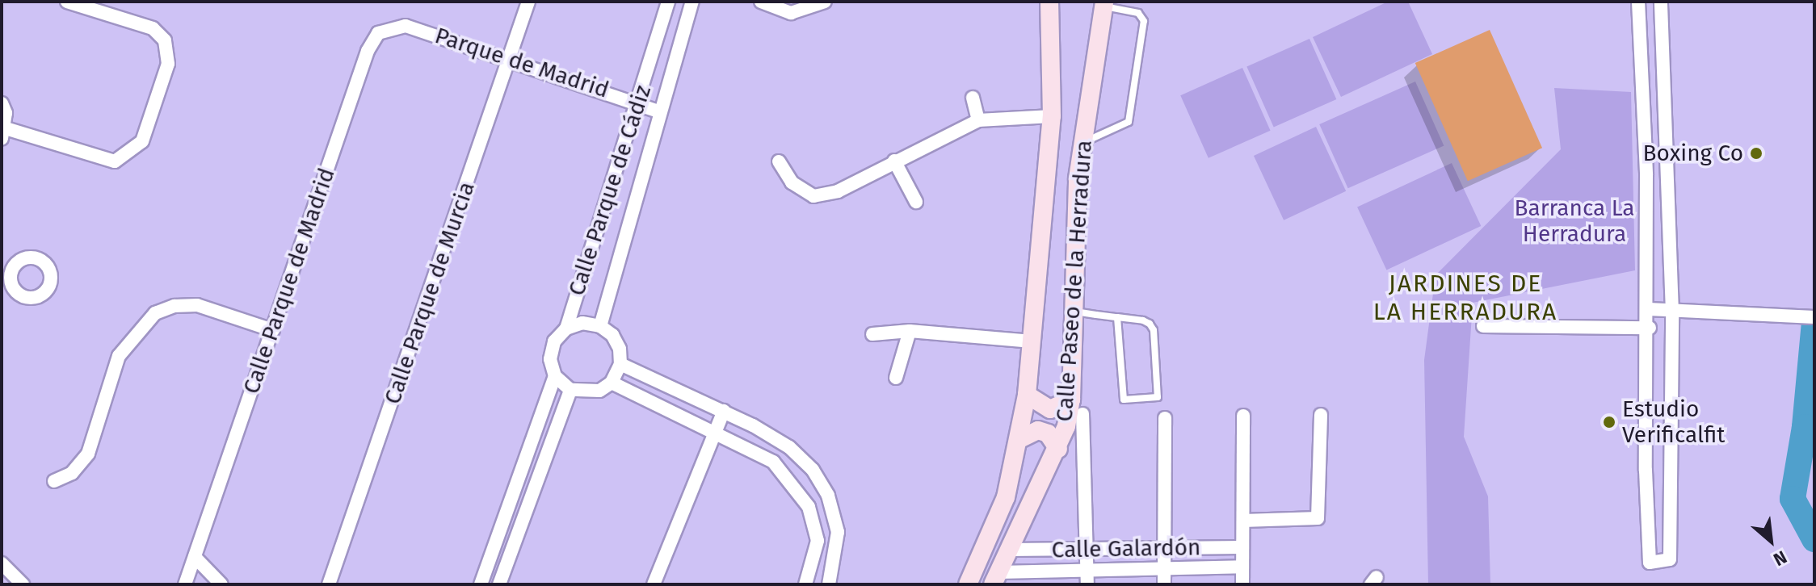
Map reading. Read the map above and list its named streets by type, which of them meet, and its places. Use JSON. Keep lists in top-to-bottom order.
{
  "streets": {
    "main road": ["Calle Paseo de la Herradura"],
    "street": [
      "Parque de Madrid",
      "Calle Parque de Cádiz",
      "Calle Parque de Madrid",
      "Calle Parque de Murcia",
      "Calle Galardón"
    ]
  },
  "crossings": [
    ["Parque de Madrid", "Calle Parque de Cádiz"],
    ["Parque de Madrid", "Calle Parque de Madrid"],
    ["Parque de Madrid", "Calle Parque de Murcia"],
    ["Calle Paseo de la Herradura", "Calle Galardón"]
  ],
  "districts": ["JARDINES DE LA HERRADURA"],
  "parks": ["Barranca La Herradura"],
  "places": ["Boxing Co", "Estudio Verificalfit"],
  "north": "bottom right"
}
